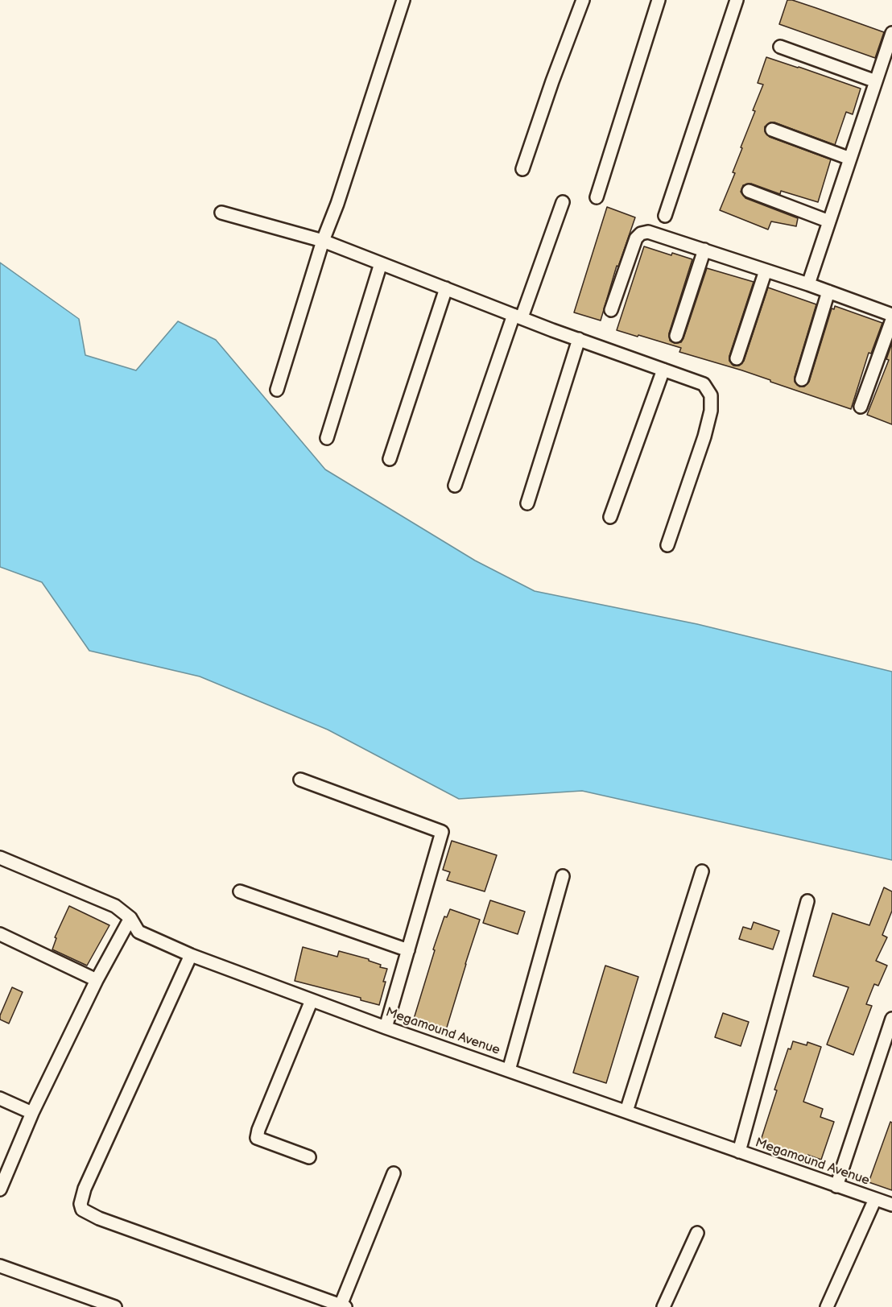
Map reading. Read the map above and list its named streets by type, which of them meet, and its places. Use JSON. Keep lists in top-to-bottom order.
{
  "streets": {
    "street": ["Megamound Avenue"]
  }
}
